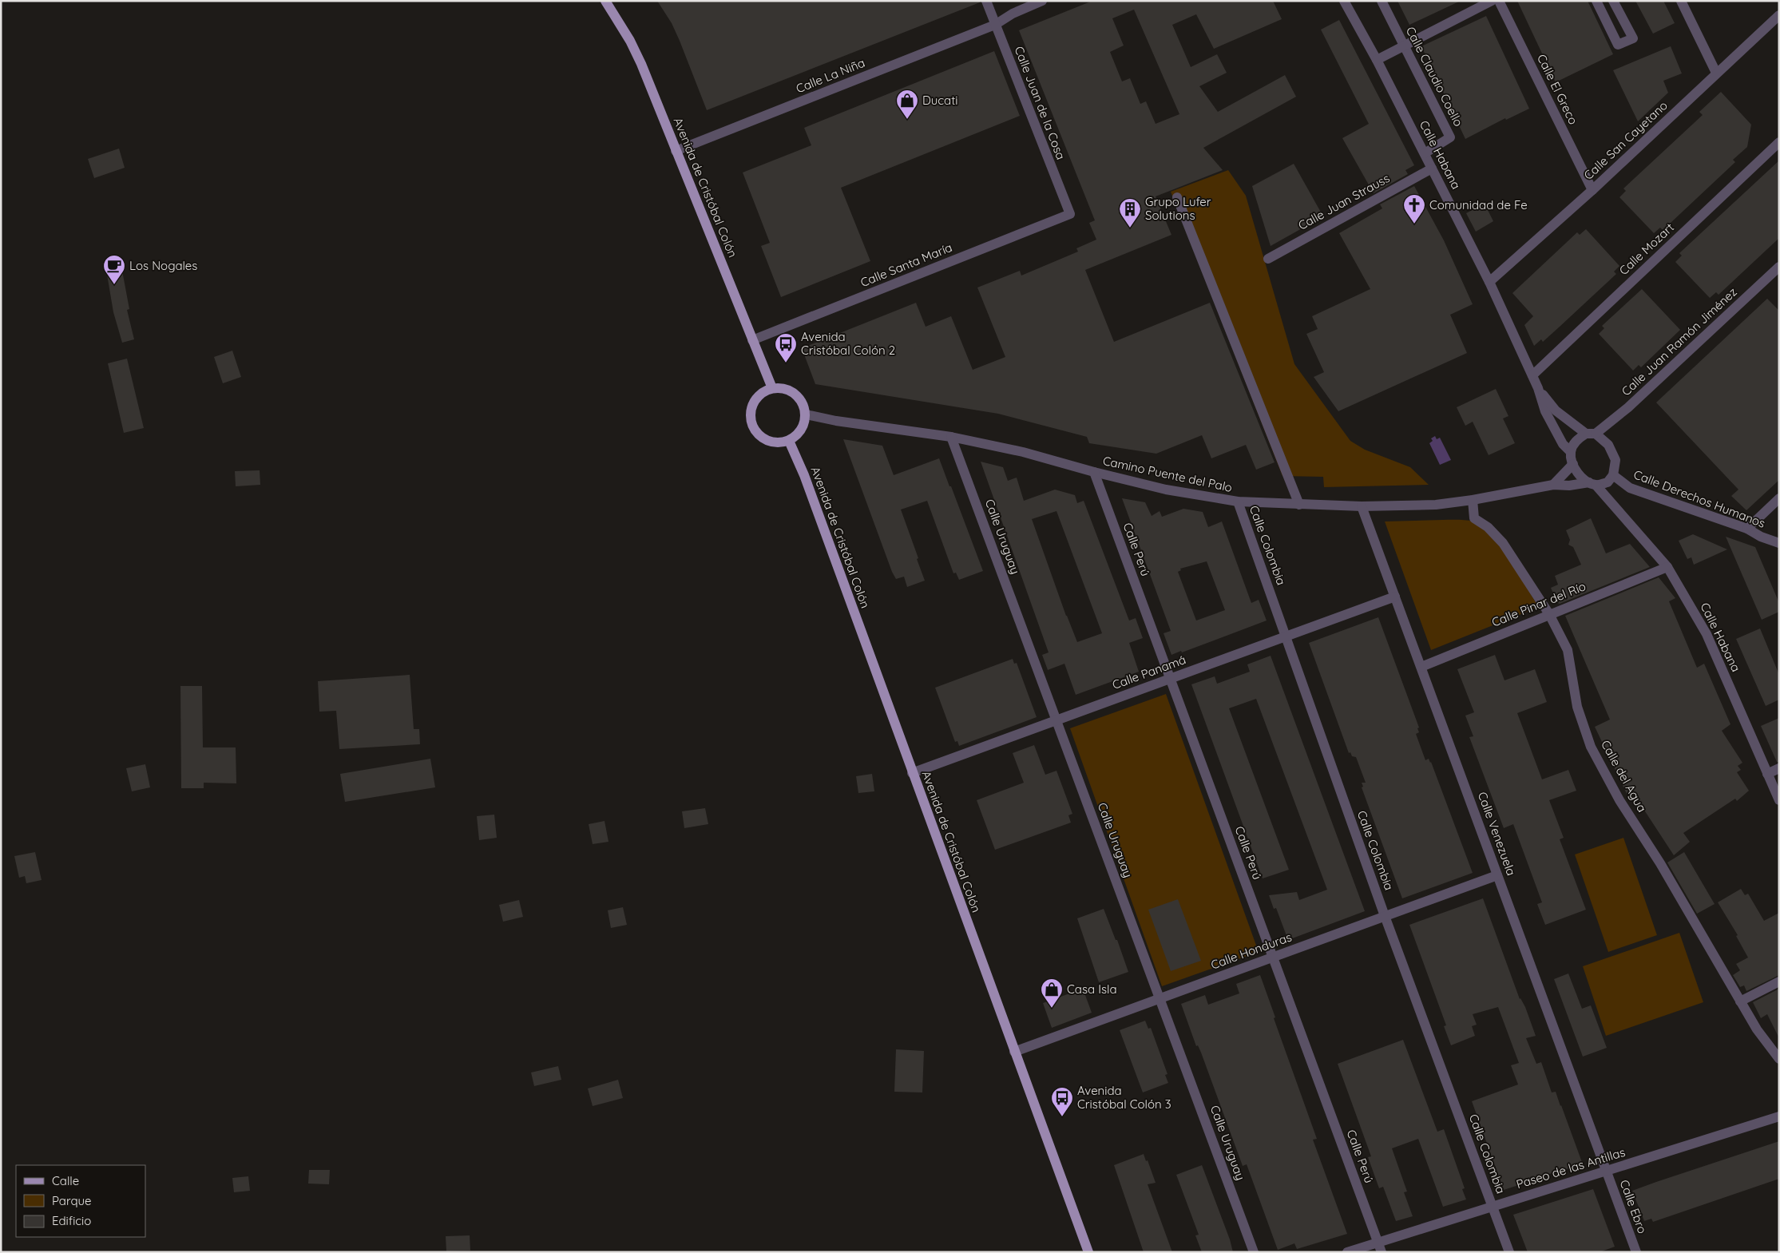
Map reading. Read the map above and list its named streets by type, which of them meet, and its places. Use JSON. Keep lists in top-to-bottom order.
{
  "streets": {
    "main road": ["Avenida de Cristóbal Colón"],
    "street": [
      "Calle La Niña",
      "Calle Claudio Coello",
      "Calle El Greco",
      "Calle Juan de la Cosa",
      "Calle San Cayetano",
      "Calle Habana",
      "Calle Juan Strauss",
      "Calle Mozart",
      "Calle Santa María",
      "Calle Juan Ramón Jiménez",
      "Camino Puente del Palo",
      "Calle Derechos Humanos",
      "Calle Uruguay",
      "Calle Colombia",
      "Calle Perú",
      "Calle Pinar del Río",
      "Calle Panamá",
      "Calle del Agua",
      "Calle Venezuela",
      "Calle Honduras",
      "Paseo de las Antillas",
      "Calle Ebro"
    ]
  },
  "crossings": [
    ["Calle La Niña", "Calle Juan de la Cosa"],
    ["Calle La Niña", "Avenida de Cristóbal Colón"],
    ["Calle Claudio Coello", "Calle Habana"],
    ["Calle El Greco", "Calle San Cayetano"],
    ["Calle Juan de la Cosa", "Calle Santa María"],
    ["Calle San Cayetano", "Calle Habana"],
    ["Calle Habana", "Calle Juan Strauss"],
    ["Calle Habana", "Calle Mozart"],
    ["Calle Habana", "Calle Juan Ramón Jiménez"],
    ["Calle Habana", "Camino Puente del Palo"],
    ["Calle Habana", "Calle Derechos Humanos"],
    ["Calle Habana", "Calle Pinar del Río"],
    ["Avenida de Cristóbal Colón", "Calle Santa María"],
    ["Avenida de Cristóbal Colón", "Camino Puente del Palo"],
    ["Avenida de Cristóbal Colón", "Calle Panamá"],
    ["Avenida de Cristóbal Colón", "Calle Honduras"],
    ["Calle Juan Ramón Jiménez", "Camino Puente del Palo"],
    ["Calle Juan Ramón Jiménez", "Calle Derechos Humanos"],
    ["Camino Puente del Palo", "Calle Derechos Humanos"],
    ["Camino Puente del Palo", "Calle Uruguay"],
    ["Camino Puente del Palo", "Calle Colombia"],
    ["Camino Puente del Palo", "Calle Perú"],
    ["Camino Puente del Palo", "Calle del Agua"],
    ["Camino Puente del Palo", "Calle Venezuela"],
    ["Calle Uruguay", "Calle Panamá"],
    ["Calle Uruguay", "Calle Honduras"],
    ["Calle Colombia", "Calle Panamá"],
    ["Calle Colombia", "Calle Honduras"],
    ["Calle Colombia", "Paseo de las Antillas"],
    ["Calle Perú", "Calle Panamá"],
    ["Calle Perú", "Calle Honduras"],
    ["Calle Perú", "Paseo de las Antillas"],
    ["Calle Pinar del Río", "Calle del Agua"],
    ["Calle Pinar del Río", "Calle Venezuela"],
    ["Calle Panamá", "Calle Venezuela"],
    ["Calle Venezuela", "Calle Honduras"],
    ["Calle Venezuela", "Paseo de las Antillas"],
    ["Calle Venezuela", "Calle Ebro"],
    ["Paseo de las Antillas", "Calle Ebro"]
  ],
  "places": {
    "shop": ["Ducati", "Casa Isla"],
    "church": ["Comunidad de Fe"],
    "building": ["Grupo Lufer Solutions"],
    "cafe": ["Los Nogales"],
    "bus stop": ["Avenida Cristóbal Colón 2", "Avenida Cristóbal Colón 3"]
  },
  "legend": ["Calle", "Parque", "Edificio"]
}
